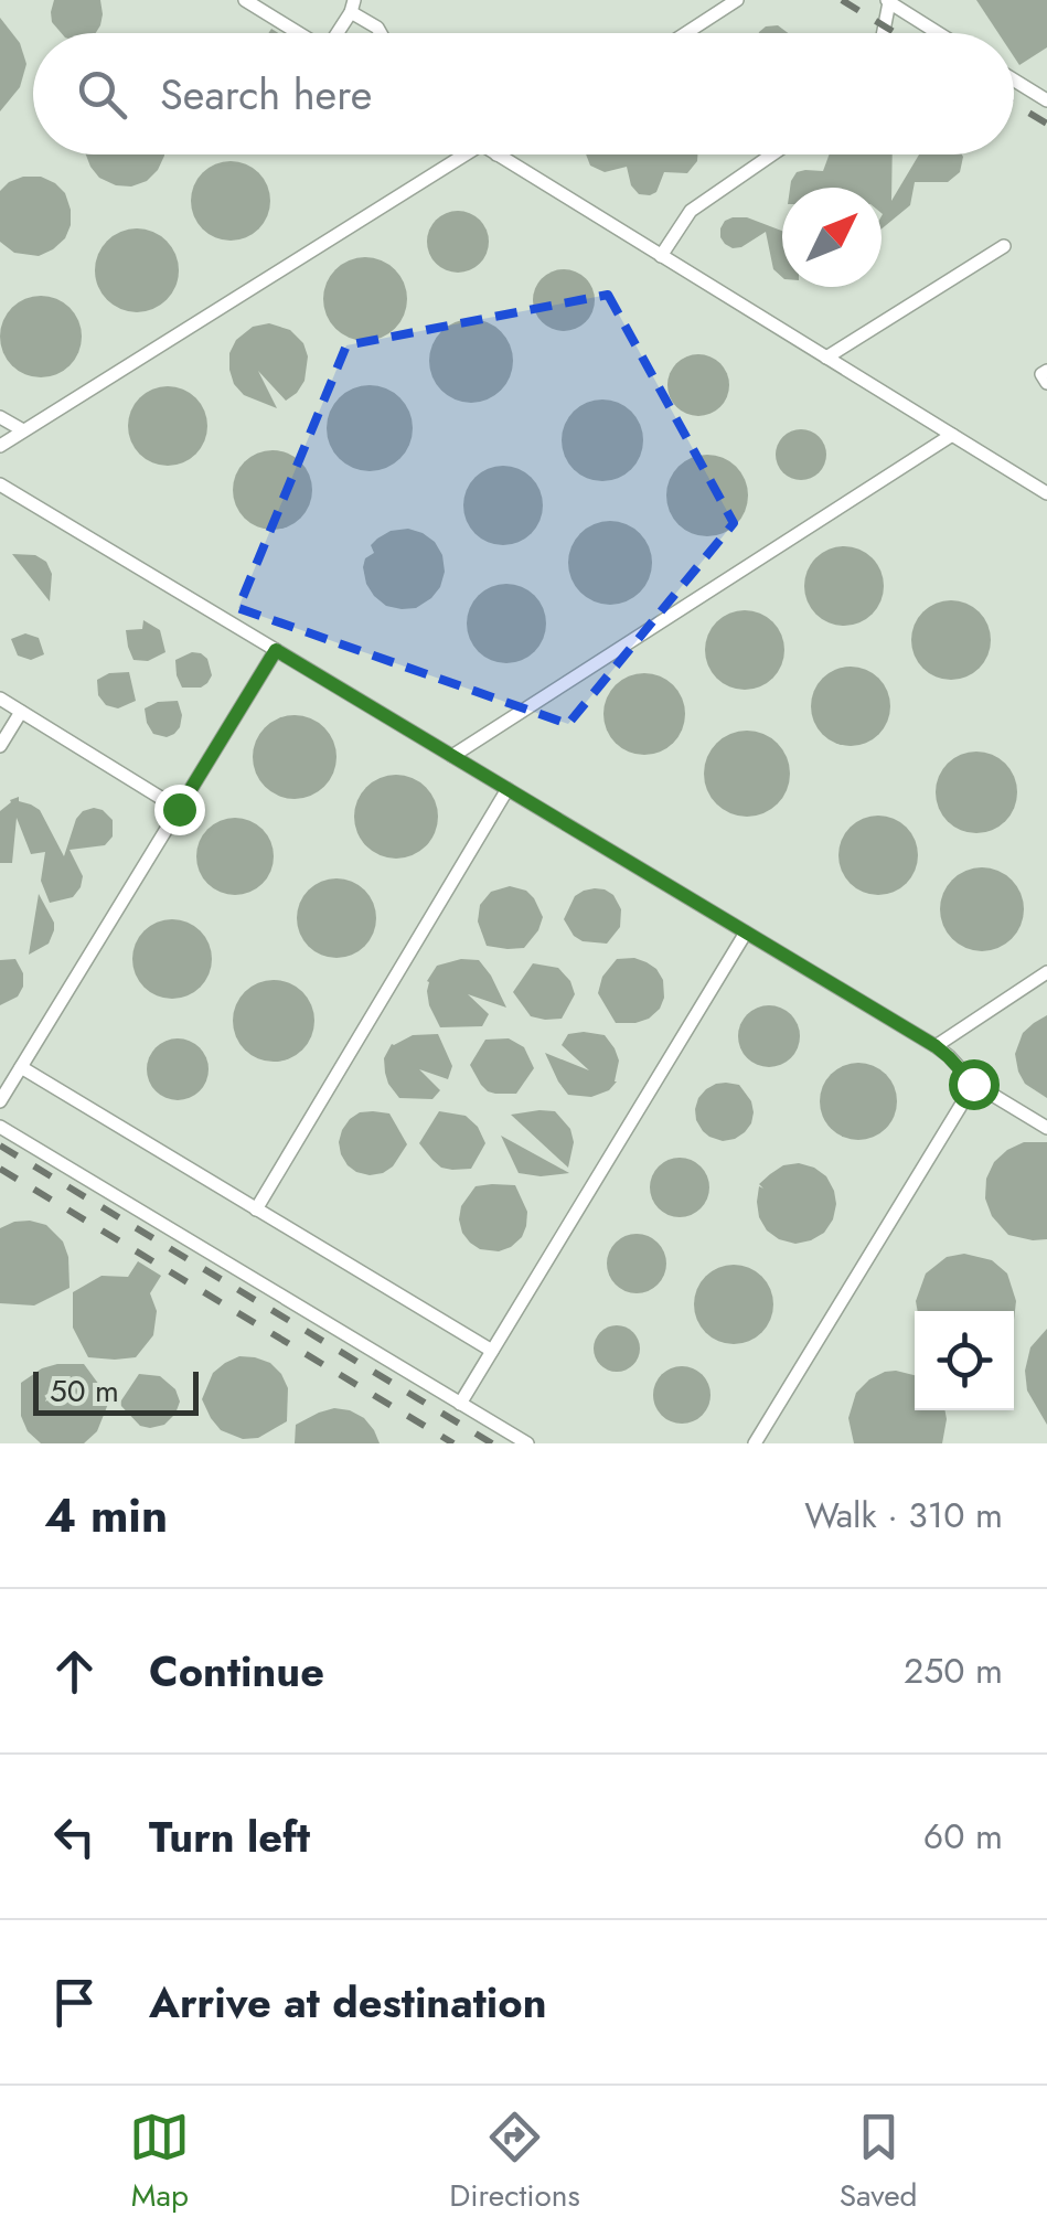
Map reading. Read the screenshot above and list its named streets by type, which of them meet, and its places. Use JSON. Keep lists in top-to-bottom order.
{
  "scale_bar": "50 m",
  "north": "top right",
  "page": {
    "search": "Search here",
    "scale": "50 m",
    "heading": ["4 min", "Walk · 310 m"],
    "list": [
      ["Continue", "250 m"],
      ["Turn left", "60 m"],
      "Arrive at destination"
    ],
    "nav": ["Map", "Directions", "Saved"]
  }
}
